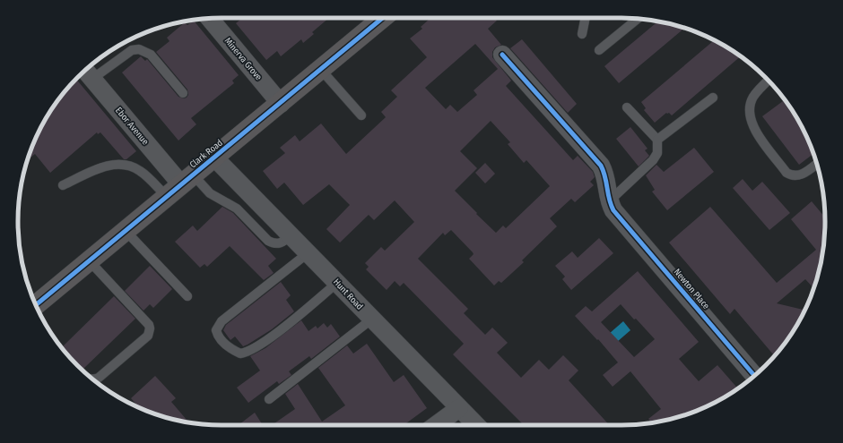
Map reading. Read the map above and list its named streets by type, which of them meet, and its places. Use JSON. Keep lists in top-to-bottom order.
{
  "streets": {
    "street": [
      "Minerva Grove",
      "Ebor Avenue",
      "Clark Road",
      "Newton Place",
      "Hunt Road"
    ]
  },
  "crossings": [
    ["Minerva Grove", "Clark Road"],
    ["Ebor Avenue", "Clark Road"],
    ["Clark Road", "Hunt Road"]
  ]
}
